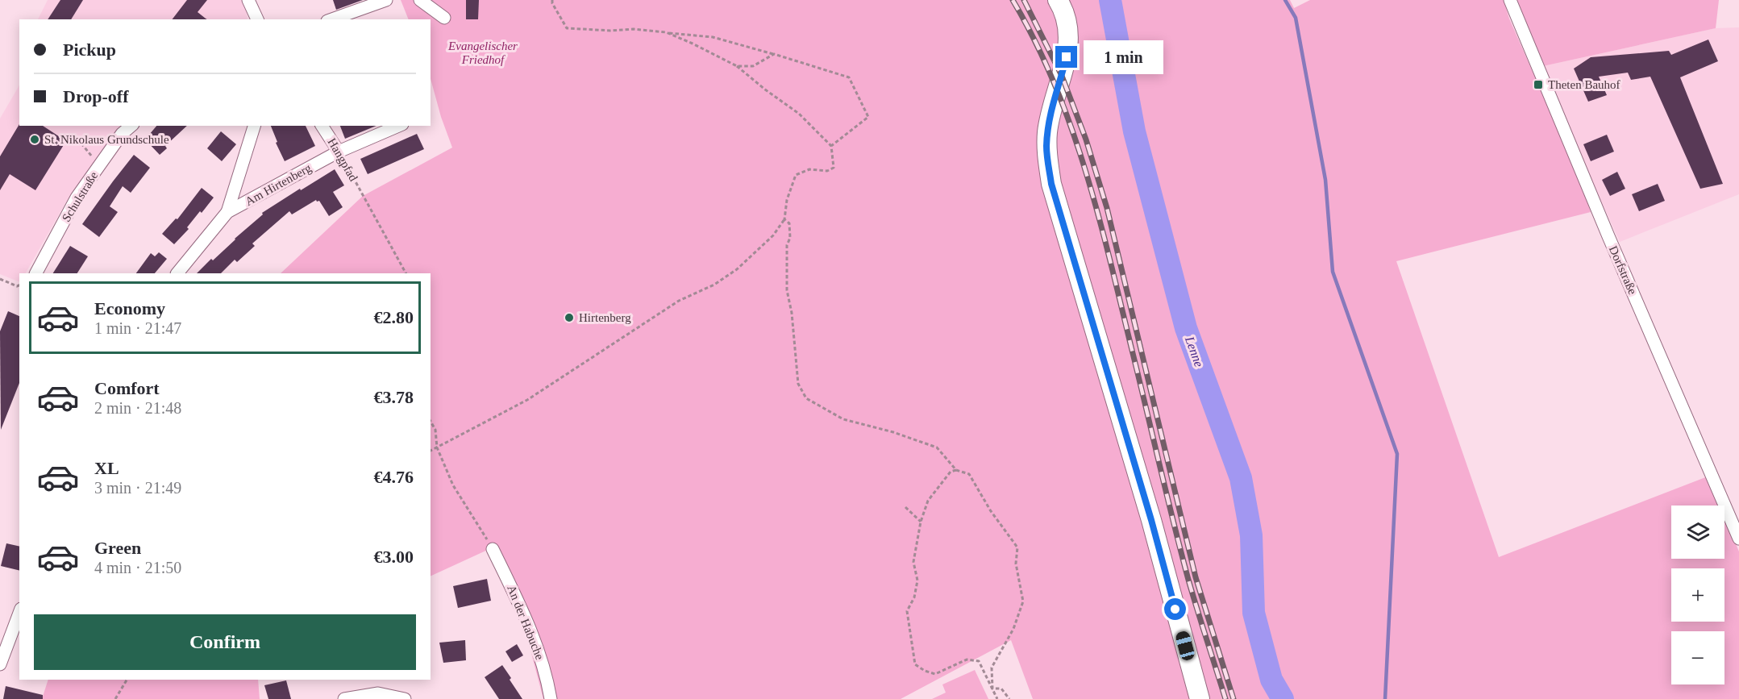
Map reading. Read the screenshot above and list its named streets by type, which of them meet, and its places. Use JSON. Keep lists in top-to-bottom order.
{
  "streets": {
    "street": [
      "Hangpfad",
      "Am Hirtenberg",
      "Schulstraße",
      "Dorfstraße",
      "An der Habuche"
    ]
  },
  "crossings": [
    ["Hangpfad", "Am Hirtenberg"]
  ],
  "water": ["Lenne"],
  "parks": ["Evangelischer Friedhof"],
  "places": {
    "transit": ["Theten Bauhof"],
    "other": ["St. Nikolaus Grundschule", "Hirtenberg"]
  },
  "page": {
    "banner": ["Pickup", "Drop-off"],
    "bubble": "1 min",
    "list": [
      {
        "name": "Economy",
        "note": "1 min · 21:47",
        "value": "€2.80"
      },
      {
        "name": "Comfort",
        "note": "2 min · 21:48",
        "value": "€3.78"
      },
      {
        "name": "XL",
        "note": "3 min · 21:49",
        "value": "€4.76"
      },
      {
        "name": "Green",
        "note": "4 min · 21:50",
        "value": "€3.00"
      }
    ],
    "map_buttons": ["+", "−"],
    "buttons": "Confirm"
  }
}
